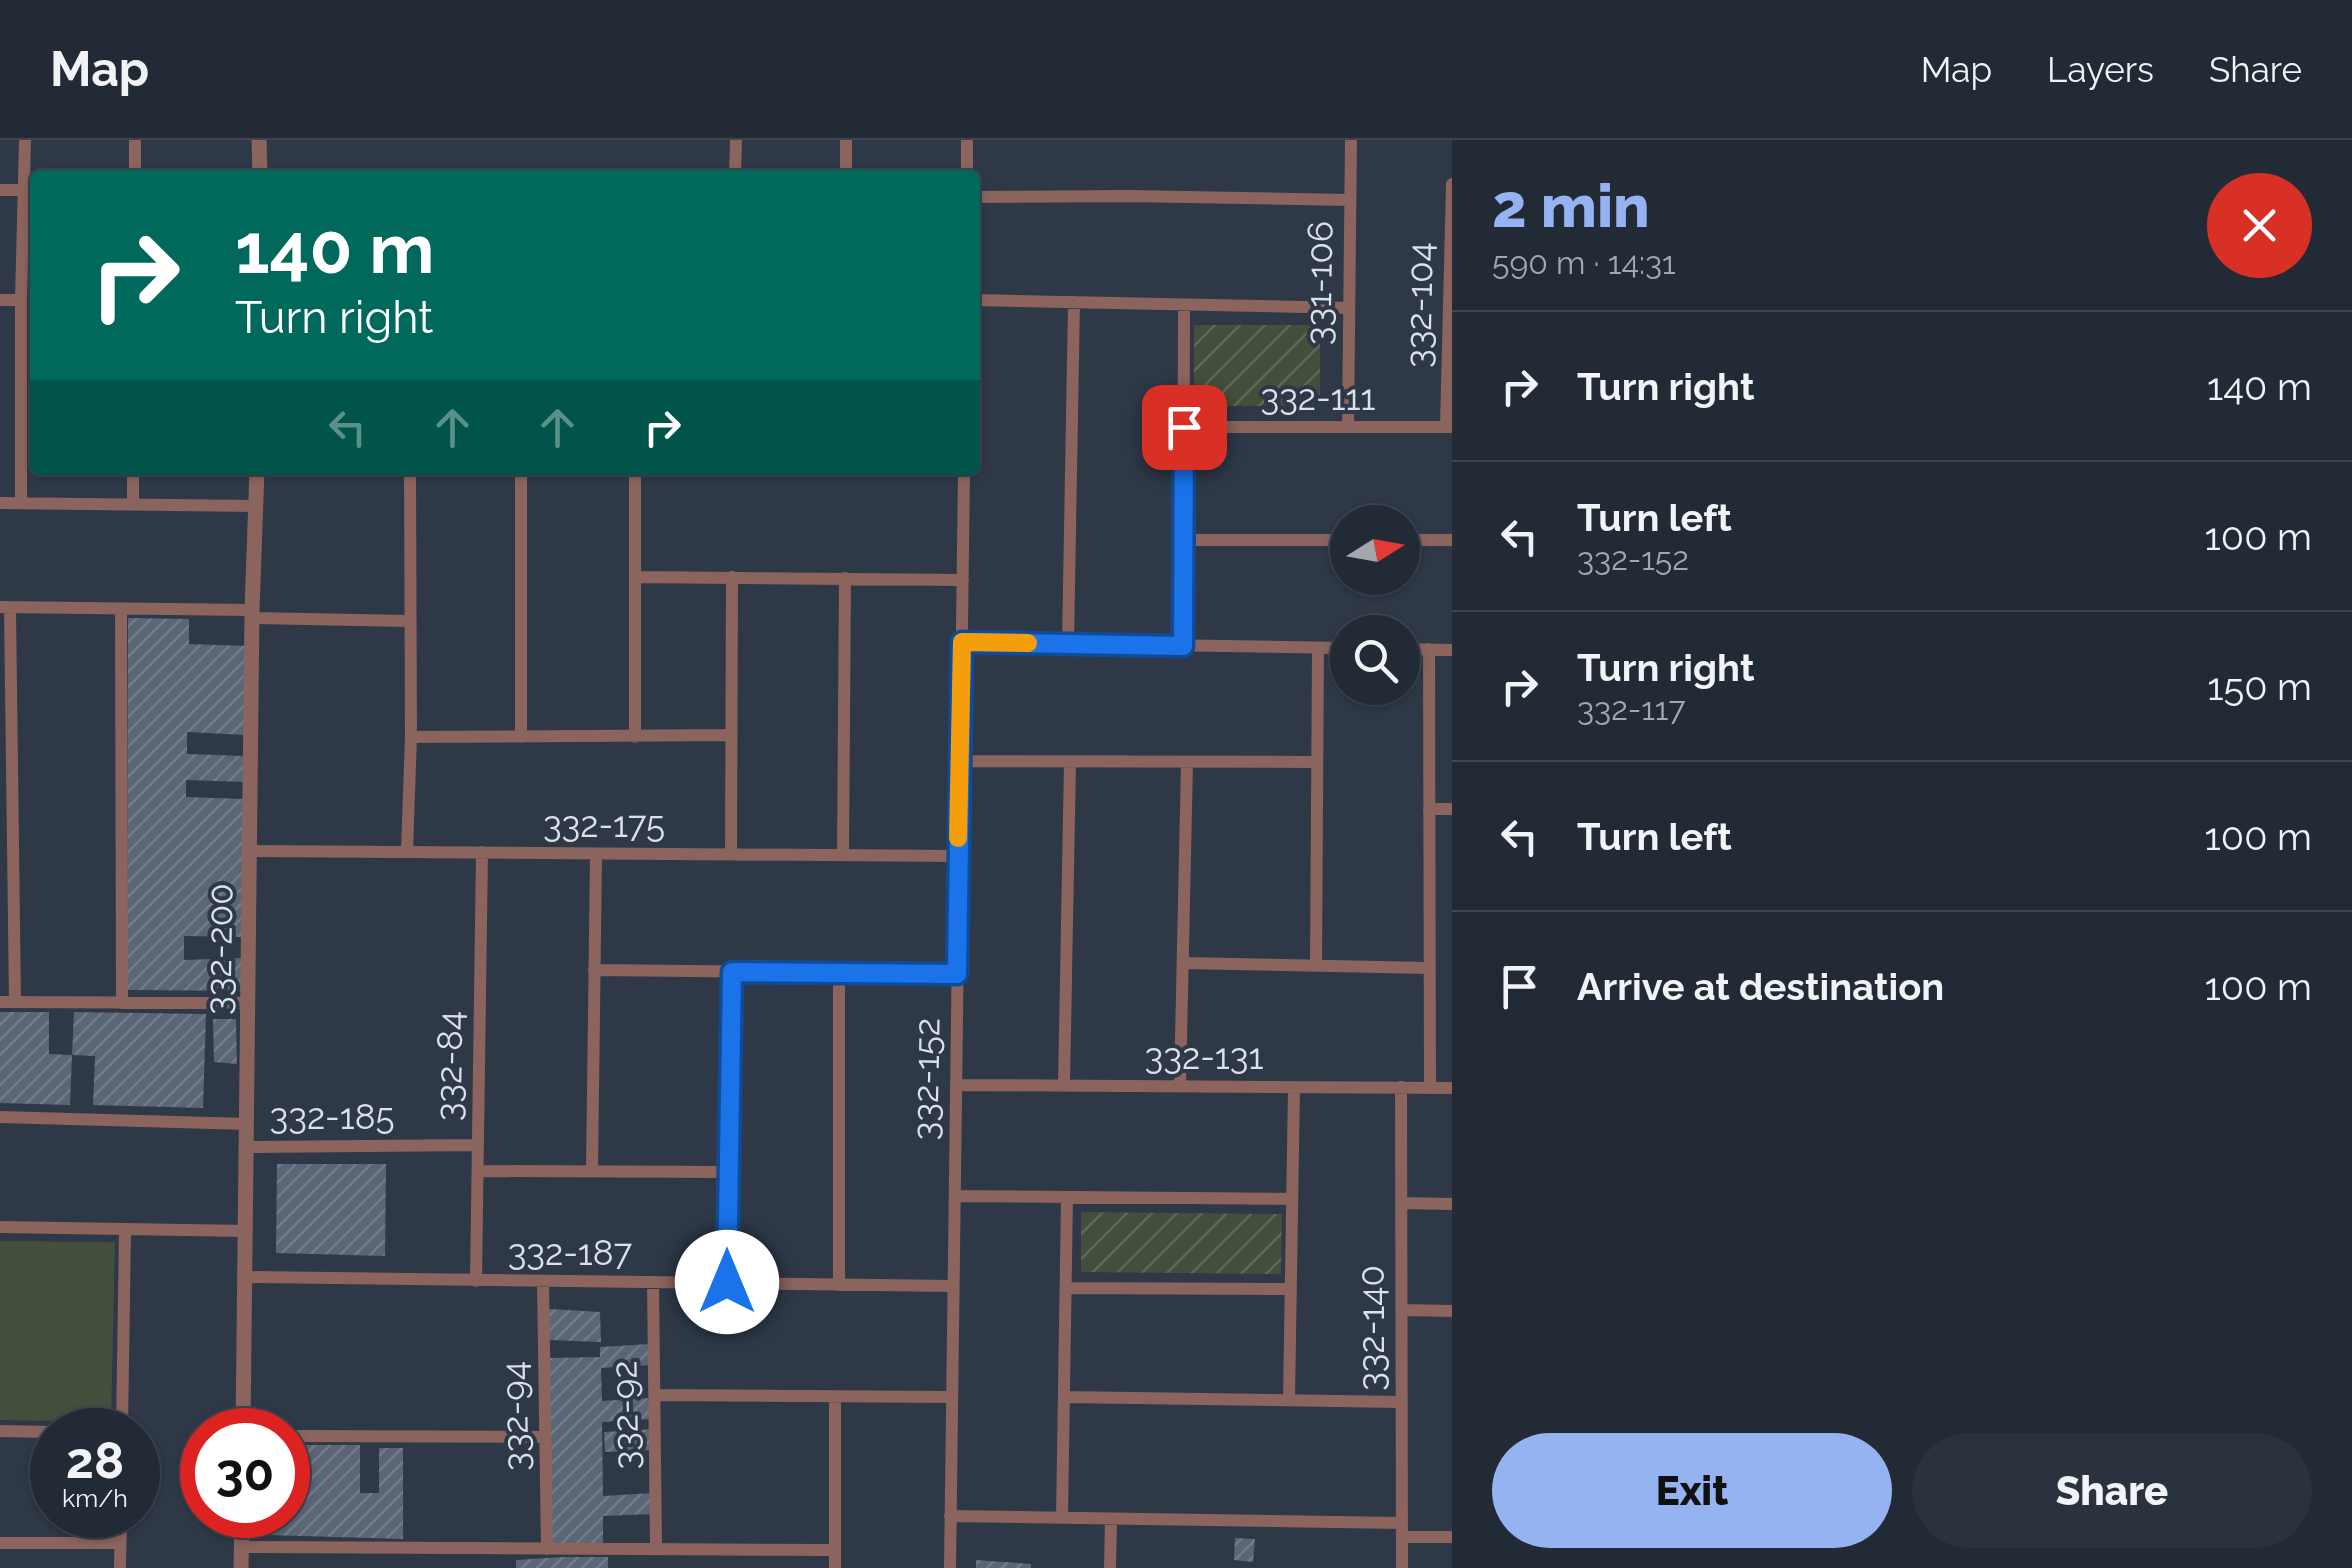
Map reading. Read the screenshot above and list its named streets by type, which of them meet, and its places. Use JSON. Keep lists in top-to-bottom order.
{
  "streets": {
    "street": [
      "331-106",
      "332-104",
      "332-111",
      "332-175",
      "332-200",
      "332-131",
      "332-84",
      "332-152",
      "332-185",
      "332-187",
      "332-140",
      "332-92",
      "332-94"
    ]
  },
  "crossings": [
    ["331-106", "332-111"],
    ["332-104", "332-111"],
    ["332-175", "332-200"],
    ["332-175", "332-84"],
    ["332-175", "332-152"],
    ["332-200", "332-185"],
    ["332-200", "332-187"],
    ["332-131", "332-152"],
    ["332-131", "332-140"],
    ["332-84", "332-185"],
    ["332-84", "332-187"],
    ["332-152", "332-187"],
    ["332-187", "332-92"],
    ["332-187", "332-94"]
  ],
  "north": "right",
  "page": {
    "header": "Map",
    "nav": ["Map", "Layers", "Share"],
    "heading": ["2 min", "590 m · 14:31"],
    "turn": ["140 m", "Turn right"],
    "list": [
      {
        "name": "Turn right",
        "value": "140 m"
      },
      {
        "name": "Turn left",
        "note": "332-152",
        "value": "100 m"
      },
      {
        "name": "Turn right",
        "note": "332-117",
        "value": "150 m"
      },
      {
        "name": "Turn left",
        "value": "100 m"
      },
      {
        "name": "Arrive at destination",
        "value": "100 m"
      }
    ],
    "speed": "28 km/h",
    "limit": "30",
    "buttons": ["Exit", "Share"]
  }
}
